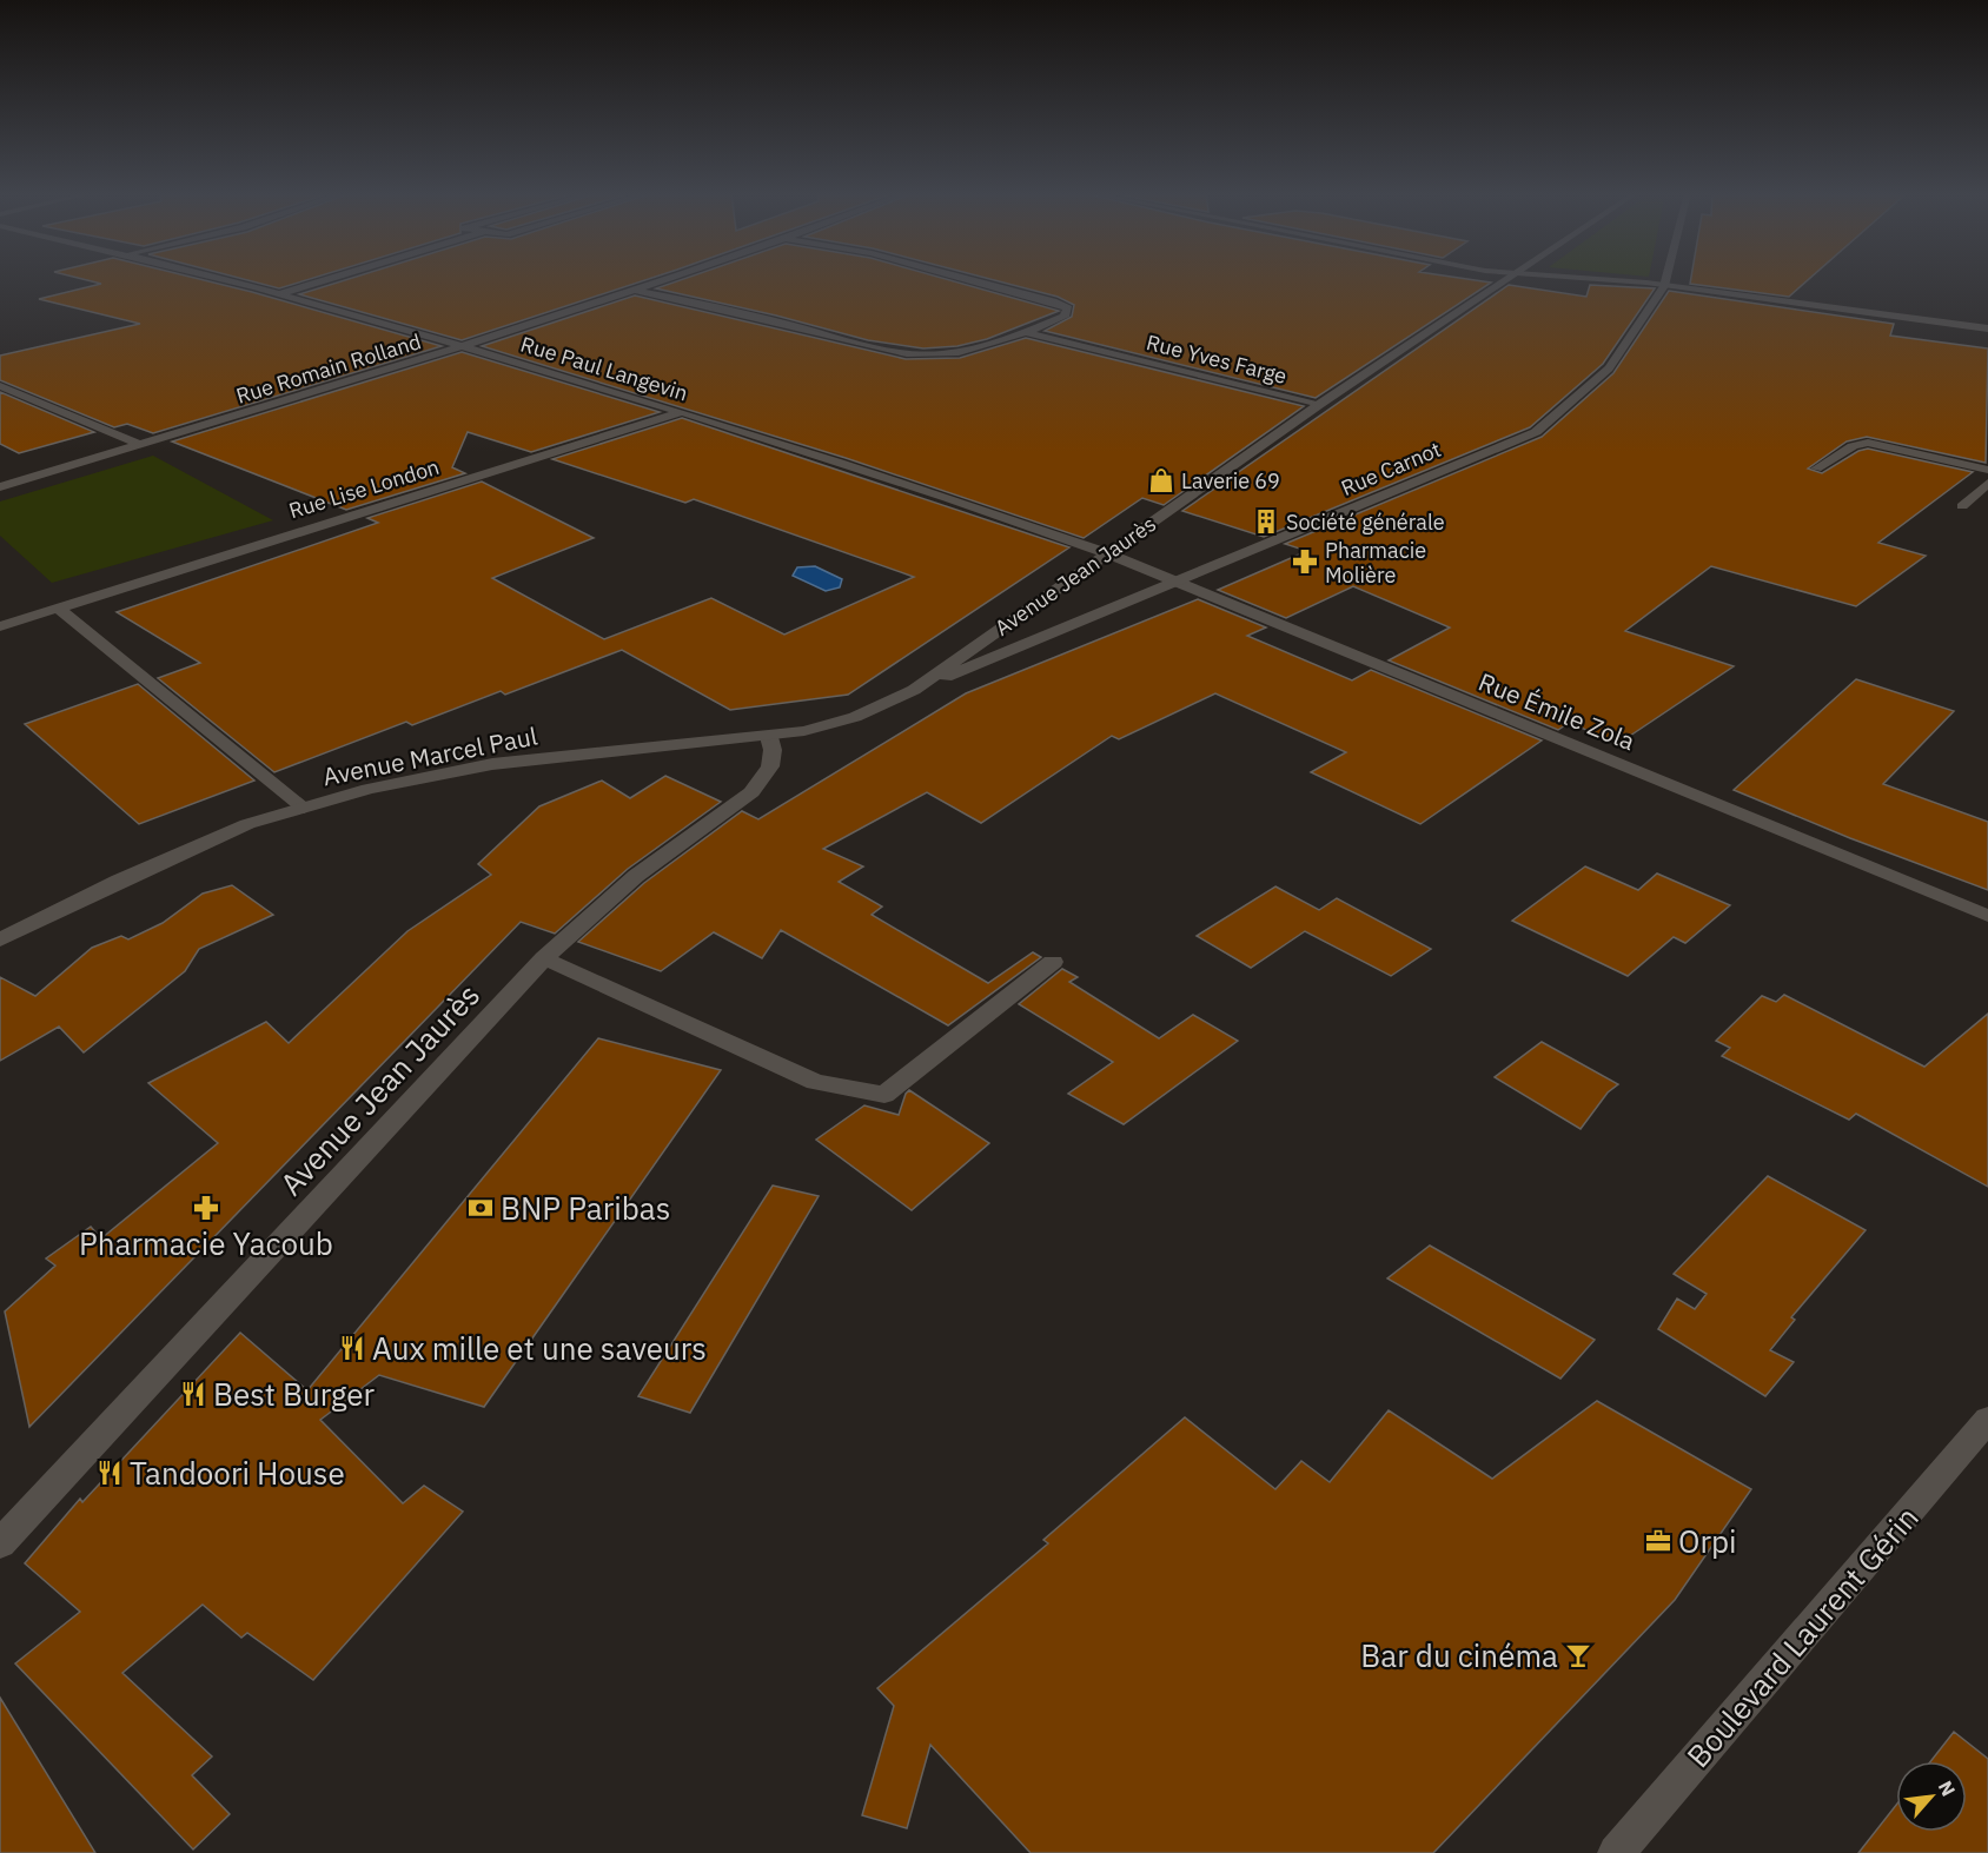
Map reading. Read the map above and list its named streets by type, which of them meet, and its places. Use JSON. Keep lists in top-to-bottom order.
{
  "streets": {
    "street": [
      "Rue Yves Farge",
      "Rue Romain Rolland",
      "Rue Paul Langevin",
      "Rue Carnot",
      "Rue Lise London",
      "Avenue Jean Jaurès",
      "Rue Émile Zola",
      "Avenue Marcel Paul",
      "Boulevard Laurent Gérin"
    ]
  },
  "crossings": [
    ["Rue Yves Farge", "Avenue Jean Jaurès"],
    ["Rue Romain Rolland", "Rue Paul Langevin"],
    ["Rue Paul Langevin", "Rue Lise London"],
    ["Rue Paul Langevin", "Avenue Jean Jaurès"],
    ["Rue Paul Langevin", "Rue Émile Zola"],
    ["Rue Carnot", "Avenue Jean Jaurès"],
    ["Rue Carnot", "Rue Émile Zola"],
    ["Avenue Jean Jaurès", "Rue Émile Zola"],
    ["Avenue Jean Jaurès", "Avenue Marcel Paul"]
  ],
  "places": {
    "shop": ["Laverie 69"],
    "building": ["Société générale"],
    "pharmacy": ["Pharmacie Molière", "Pharmacie Yacoub"],
    "bank": ["BNP Paribas"],
    "restaurant": ["Aux mille et une saveurs", "Best Burger", "Tandoori House"],
    "office": ["Orpi"],
    "bar": ["Bar du cinéma"]
  },
  "north": "top right"
}
